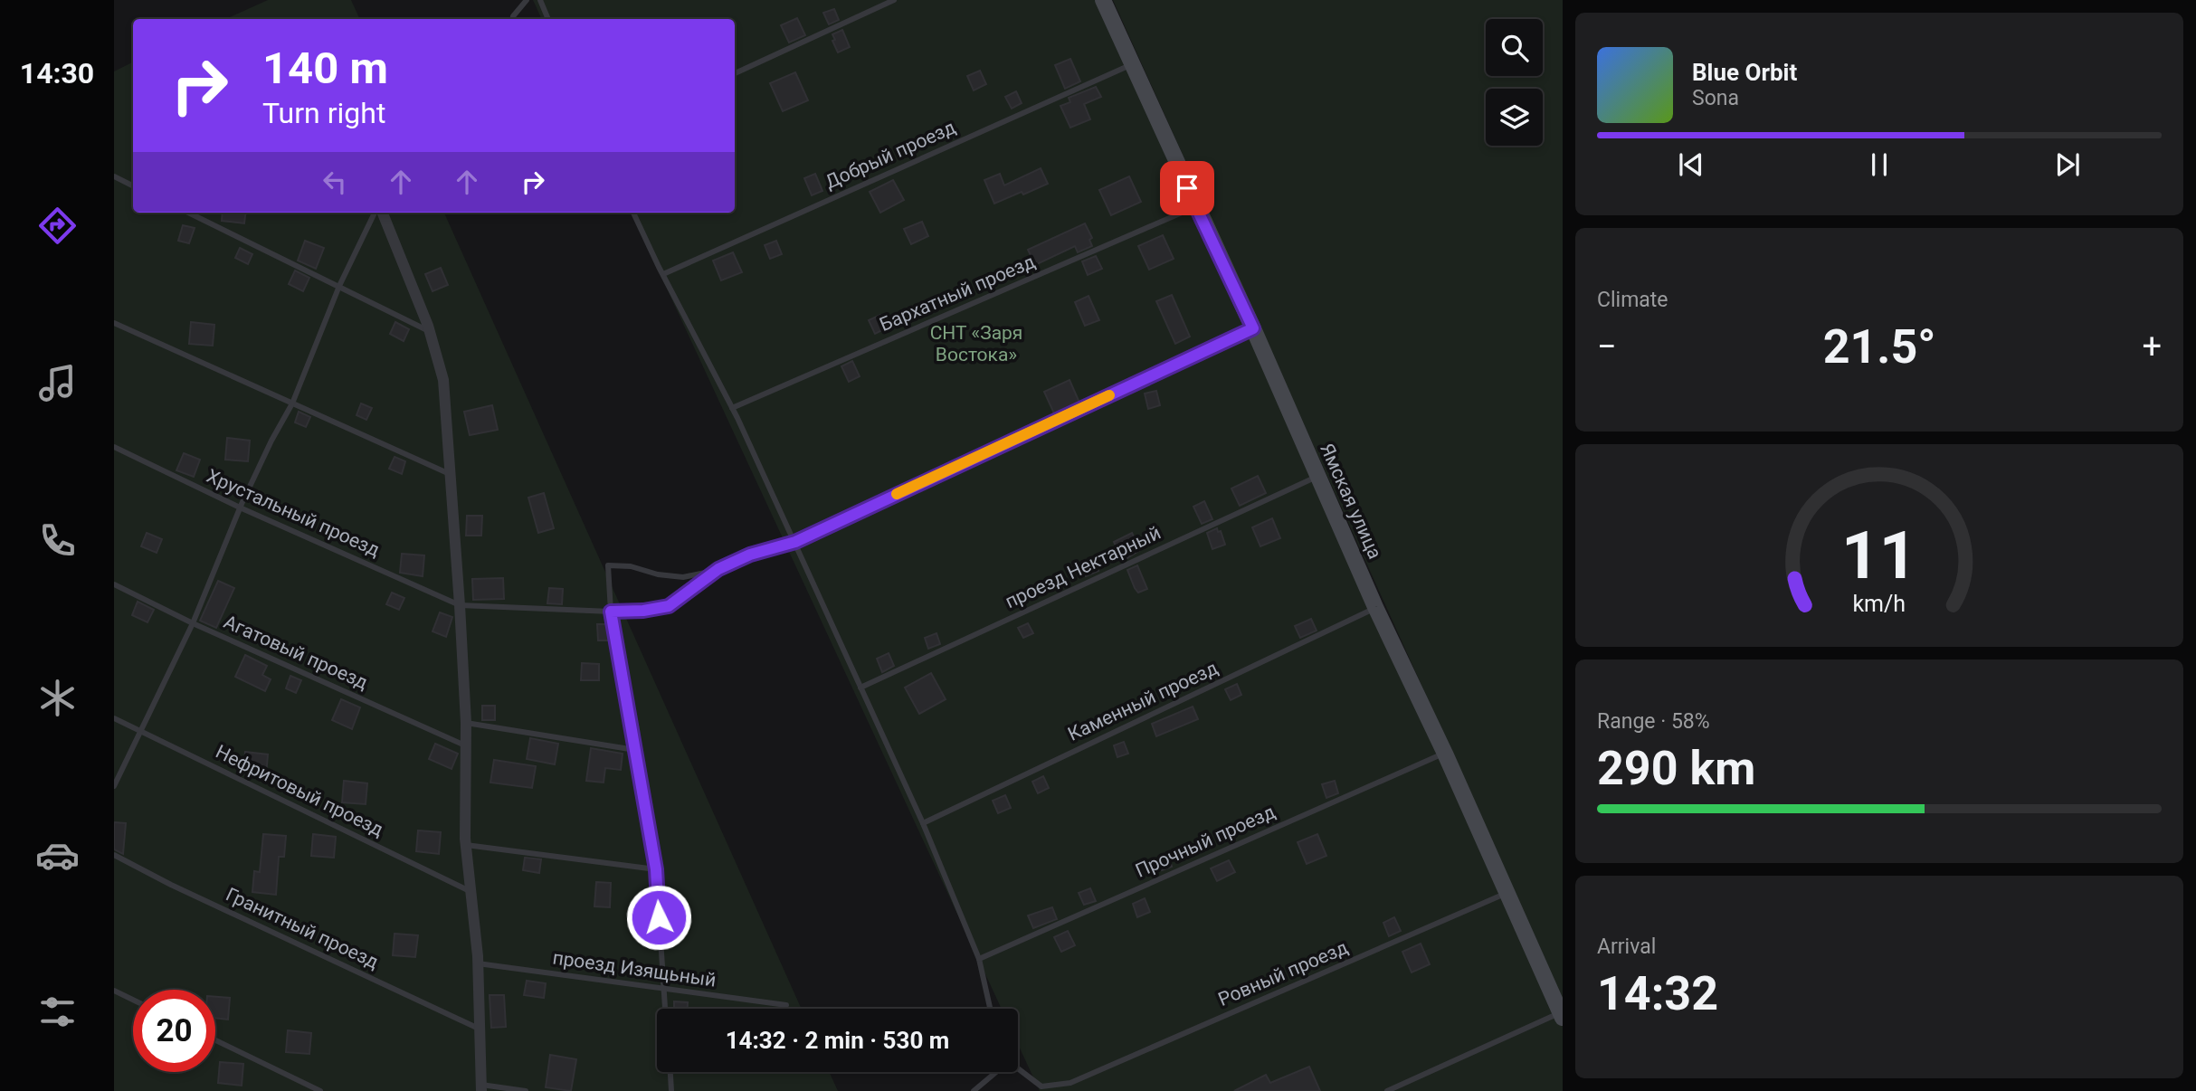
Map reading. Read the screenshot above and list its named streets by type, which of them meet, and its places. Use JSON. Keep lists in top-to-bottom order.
{
  "streets": {
    "street": ["Ямская улица"],
    "lane": [
      "Добрый проезд",
      "Бархатный проезд",
      "Хрустальный проезд",
      "проезд Нектарный",
      "Агатовый проезд",
      "Каменный проезд",
      "Нефритовый проезд",
      "Прочный проезд",
      "Гранитный проезд",
      "проезд Изящьный",
      "Ровный проезд"
    ]
  },
  "crossings": [
    ["Добрый проезд", "Ямская улица"],
    ["Бархатный проезд", "Ямская улица"],
    ["Ямская улица", "проезд Нектарный"],
    ["Ямская улица", "Каменный проезд"],
    ["Ямская улица", "Прочный проезд"],
    ["Ямская улица", "Ровный проезд"]
  ],
  "parks": ["СНТ «Заря Востока»"],
  "page": {
    "tabs": "14:30",
    "turn": ["140 m", "Turn right"],
    "song": ["Blue Orbit", "Sona"],
    "tile": [
      "Climate",
      ["Range · 58%", "290 km"],
      ["Arrival", "14:32"]
    ],
    "heat": ["−", "21.5°", "+"],
    "limit": "20",
    "trip": "14:32 · 2 min · 530 m",
    "gauge": ["11", "km/h"]
  }
}
